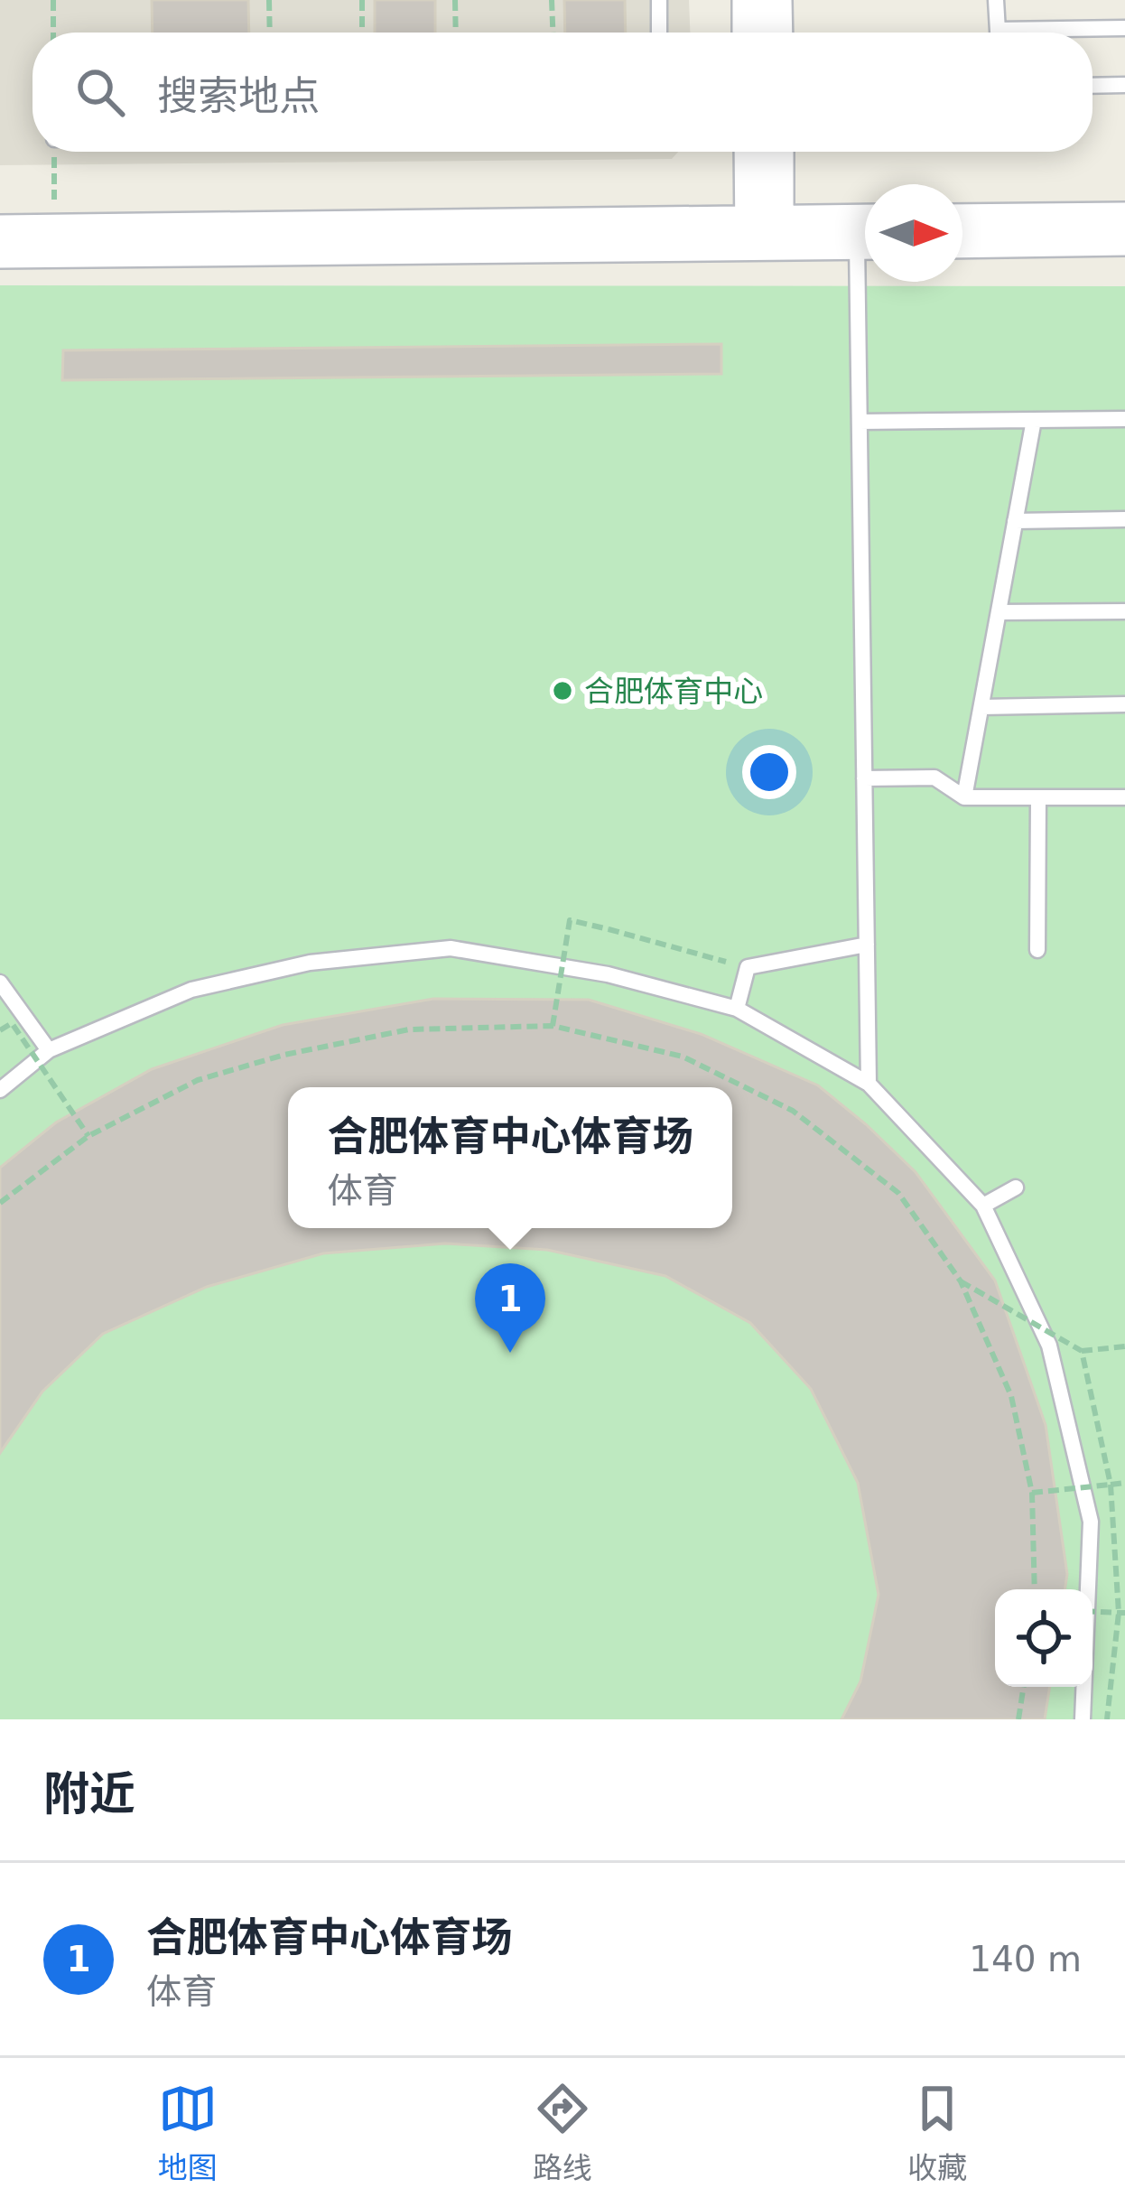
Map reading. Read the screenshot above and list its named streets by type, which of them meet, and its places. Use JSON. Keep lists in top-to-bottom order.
{
  "places": ["合肥体育中心"],
  "north": "right",
  "page": {
    "search": "搜索地点",
    "popup": ["合肥体育中心体育场", "体育"],
    "pins": "1",
    "heading": "附近",
    "list": [
      {
        "mark": "1",
        "name": "合肥体育中心体育场",
        "note": "体育",
        "value": "140 m"
      }
    ],
    "nav": ["地图", "路线", "收藏"]
  }
}
